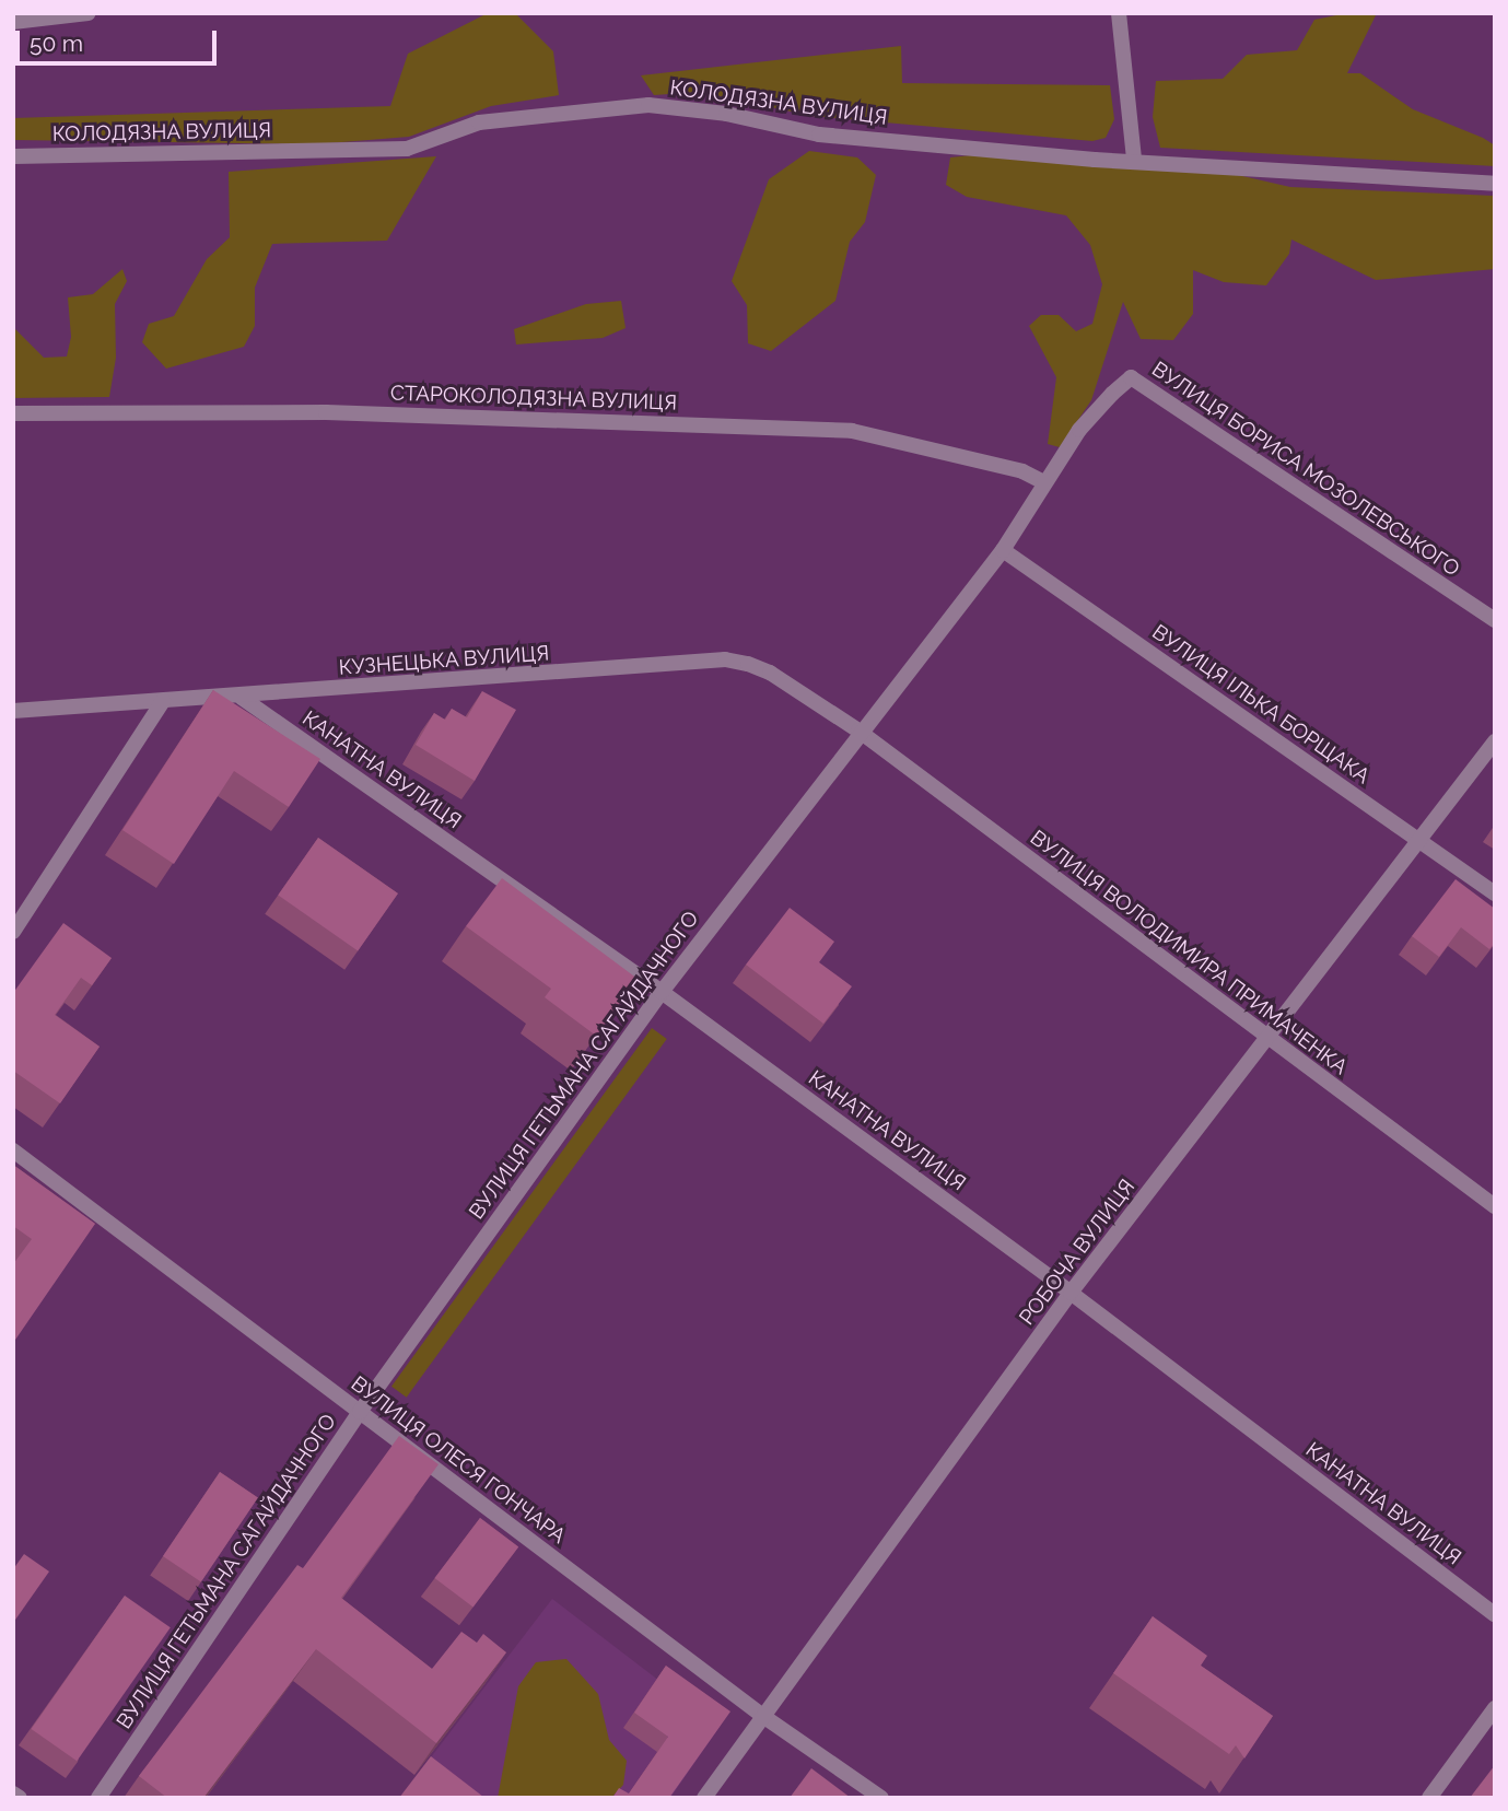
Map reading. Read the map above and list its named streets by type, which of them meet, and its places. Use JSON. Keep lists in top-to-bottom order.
{
  "streets": {
    "street": [
      "КОЛОДЯЗНА ВУЛИЦЯ",
      "СТАРОКОЛОДЯЗНА ВУЛИЦЯ",
      "ВУЛИЦЯ БОРИСА МОЗОЛЕВСЬКОГО",
      "КУЗНЕЦЬКА ВУЛИЦЯ",
      "ВУЛИЦЯ ІЛЬКА БОРЩАКА",
      "КАНАТНА ВУЛИЦЯ",
      "ВУЛИЦЯ ВОЛОДИМИРА ПРИМАЧЕНКА",
      "ВУЛИЦЯ ГЕТЬМАНА САГАЙДАЧНОГО",
      "РОБОЧА ВУЛИЦЯ",
      "ВУЛИЦЯ ОЛЕСЯ ГОНЧАРА"
    ]
  },
  "crossings": [
    ["СТАРОКОЛОДЯЗНА ВУЛИЦЯ", "ВУЛИЦЯ ГЕТЬМАНА САГАЙДАЧНОГО"],
    ["ВУЛИЦЯ БОРИСА МОЗОЛЕВСЬКОГО", "ВУЛИЦЯ ГЕТЬМАНА САГАЙДАЧНОГО"],
    ["КУЗНЕЦЬКА ВУЛИЦЯ", "КАНАТНА ВУЛИЦЯ"],
    ["КУЗНЕЦЬКА ВУЛИЦЯ", "ВУЛИЦЯ ВОЛОДИМИРА ПРИМАЧЕНКА"],
    ["КУЗНЕЦЬКА ВУЛИЦЯ", "ВУЛИЦЯ ГЕТЬМАНА САГАЙДАЧНОГО"],
    ["ВУЛИЦЯ ІЛЬКА БОРЩАКА", "ВУЛИЦЯ ГЕТЬМАНА САГАЙДАЧНОГО"],
    ["ВУЛИЦЯ ІЛЬКА БОРЩАКА", "РОБОЧА ВУЛИЦЯ"],
    ["КАНАТНА ВУЛИЦЯ", "ВУЛИЦЯ ГЕТЬМАНА САГАЙДАЧНОГО"],
    ["КАНАТНА ВУЛИЦЯ", "РОБОЧА ВУЛИЦЯ"],
    ["ВУЛИЦЯ ВОЛОДИМИРА ПРИМАЧЕНКА", "ВУЛИЦЯ ГЕТЬМАНА САГАЙДАЧНОГО"],
    ["ВУЛИЦЯ ВОЛОДИМИРА ПРИМАЧЕНКА", "РОБОЧА ВУЛИЦЯ"],
    ["ВУЛИЦЯ ГЕТЬМАНА САГАЙДАЧНОГО", "ВУЛИЦЯ ОЛЕСЯ ГОНЧАРА"],
    ["РОБОЧА ВУЛИЦЯ", "ВУЛИЦЯ ОЛЕСЯ ГОНЧАРА"]
  ],
  "scale_bar": "50 m"
}
